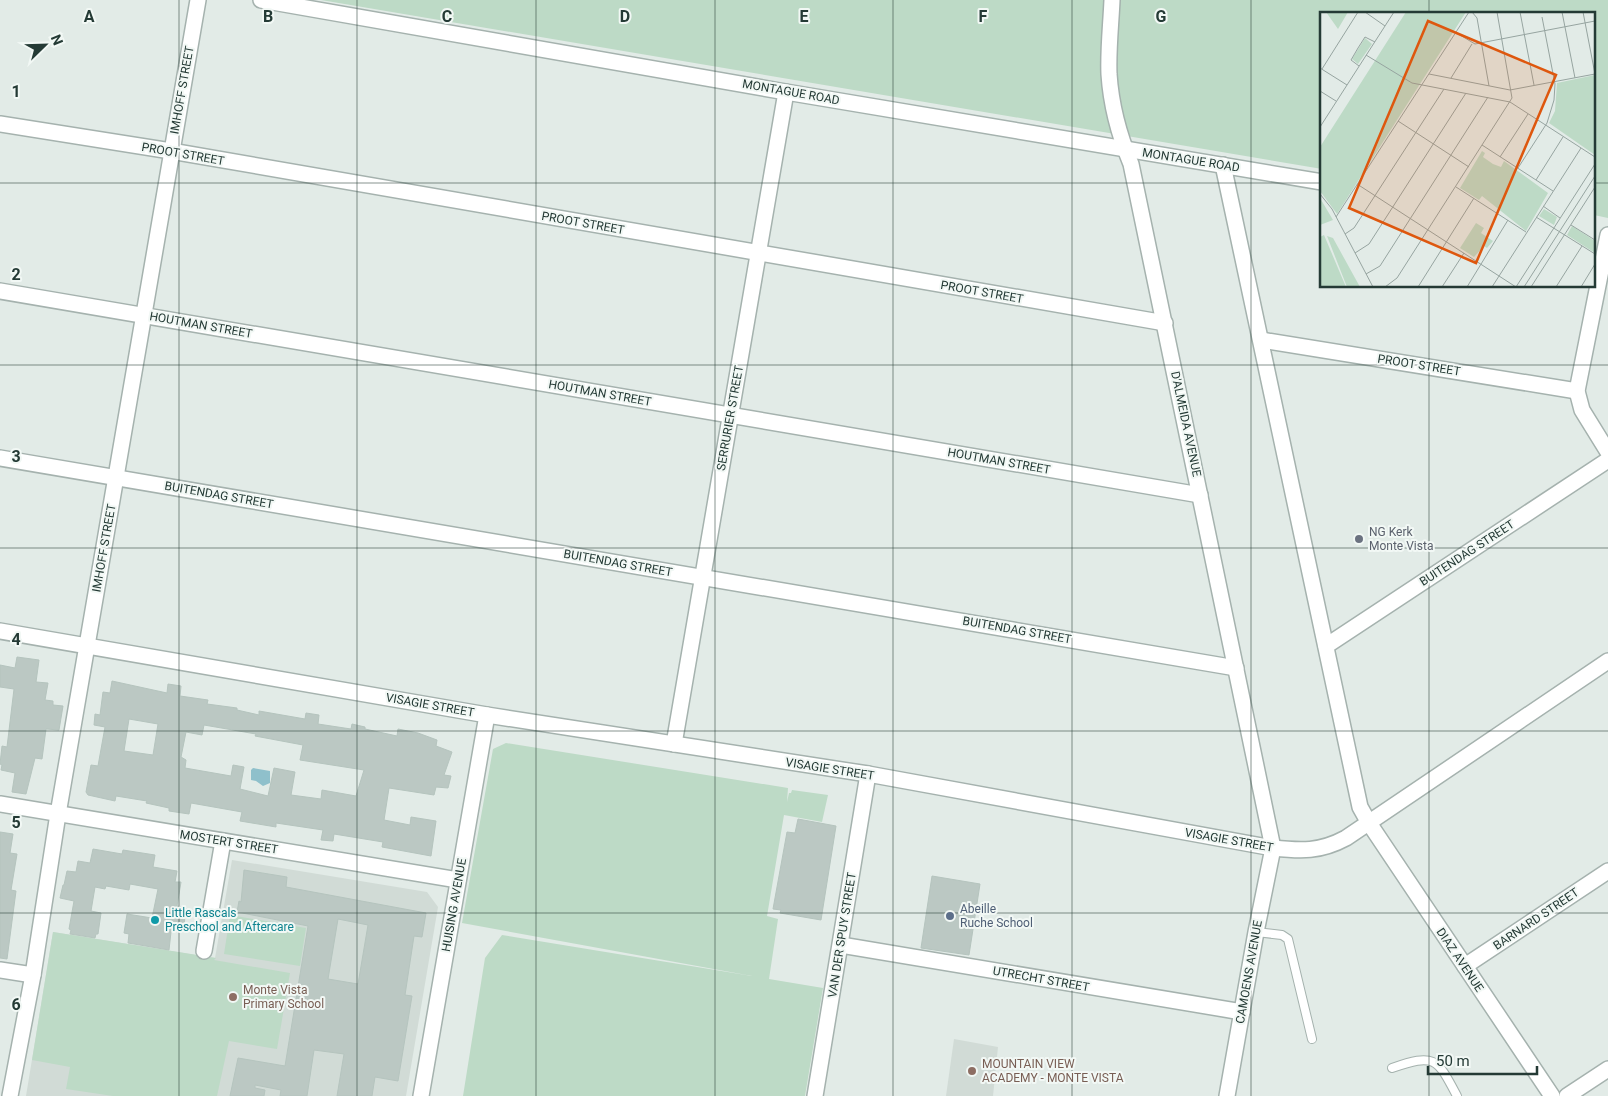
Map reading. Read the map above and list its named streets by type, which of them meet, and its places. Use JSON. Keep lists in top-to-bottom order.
{
  "streets": {
    "street": [
      "IMHOFF STREET",
      "MONTAGUE ROAD",
      "PROOT STREET",
      "HOUTMAN STREET",
      "SERRURIER STREET",
      "D'ALMEIDA AVENUE",
      "BUITENDAG STREET",
      "VISAGIE STREET",
      "MOSTERT STREET",
      "HUISING AVENUE",
      "BARNARD STREET",
      "VAN DER SPUY STREET",
      "DIAZ AVENUE",
      "CAMOENS AVENUE",
      "UTRECHT STREET"
    ]
  },
  "crossings": [
    ["IMHOFF STREET", "PROOT STREET"],
    ["IMHOFF STREET", "HOUTMAN STREET"],
    ["IMHOFF STREET", "BUITENDAG STREET"],
    ["IMHOFF STREET", "VISAGIE STREET"],
    ["IMHOFF STREET", "MOSTERT STREET"],
    ["MONTAGUE ROAD", "SERRURIER STREET"],
    ["MONTAGUE ROAD", "D'ALMEIDA AVENUE"],
    ["PROOT STREET", "SERRURIER STREET"],
    ["PROOT STREET", "D'ALMEIDA AVENUE"],
    ["HOUTMAN STREET", "SERRURIER STREET"],
    ["HOUTMAN STREET", "D'ALMEIDA AVENUE"],
    ["SERRURIER STREET", "BUITENDAG STREET"],
    ["SERRURIER STREET", "VISAGIE STREET"],
    ["D'ALMEIDA AVENUE", "BUITENDAG STREET"],
    ["D'ALMEIDA AVENUE", "VISAGIE STREET"],
    ["D'ALMEIDA AVENUE", "CAMOENS AVENUE"],
    ["VISAGIE STREET", "HUISING AVENUE"],
    ["VISAGIE STREET", "VAN DER SPUY STREET"],
    ["VISAGIE STREET", "DIAZ AVENUE"],
    ["VISAGIE STREET", "CAMOENS AVENUE"],
    ["MOSTERT STREET", "HUISING AVENUE"],
    ["BARNARD STREET", "DIAZ AVENUE"],
    ["VAN DER SPUY STREET", "UTRECHT STREET"],
    ["CAMOENS AVENUE", "UTRECHT STREET"]
  ],
  "places": [
    "NG Kerk Monte Vista",
    "Abeille Ruche School",
    "Little Rascals Preschool and Aftercare",
    "Monte Vista Primary School",
    "MOUNTAIN VIEW ACADEMY - MONTE VISTA"
  ],
  "scale_bar": "50 m",
  "north": "top right",
  "grid": {
    "columns": [
      "A",
      "B",
      "C",
      "D",
      "E",
      "F",
      "G"
    ],
    "rows": [
      "1",
      "2",
      "3",
      "4",
      "5",
      "6"
    ]
  }
}
